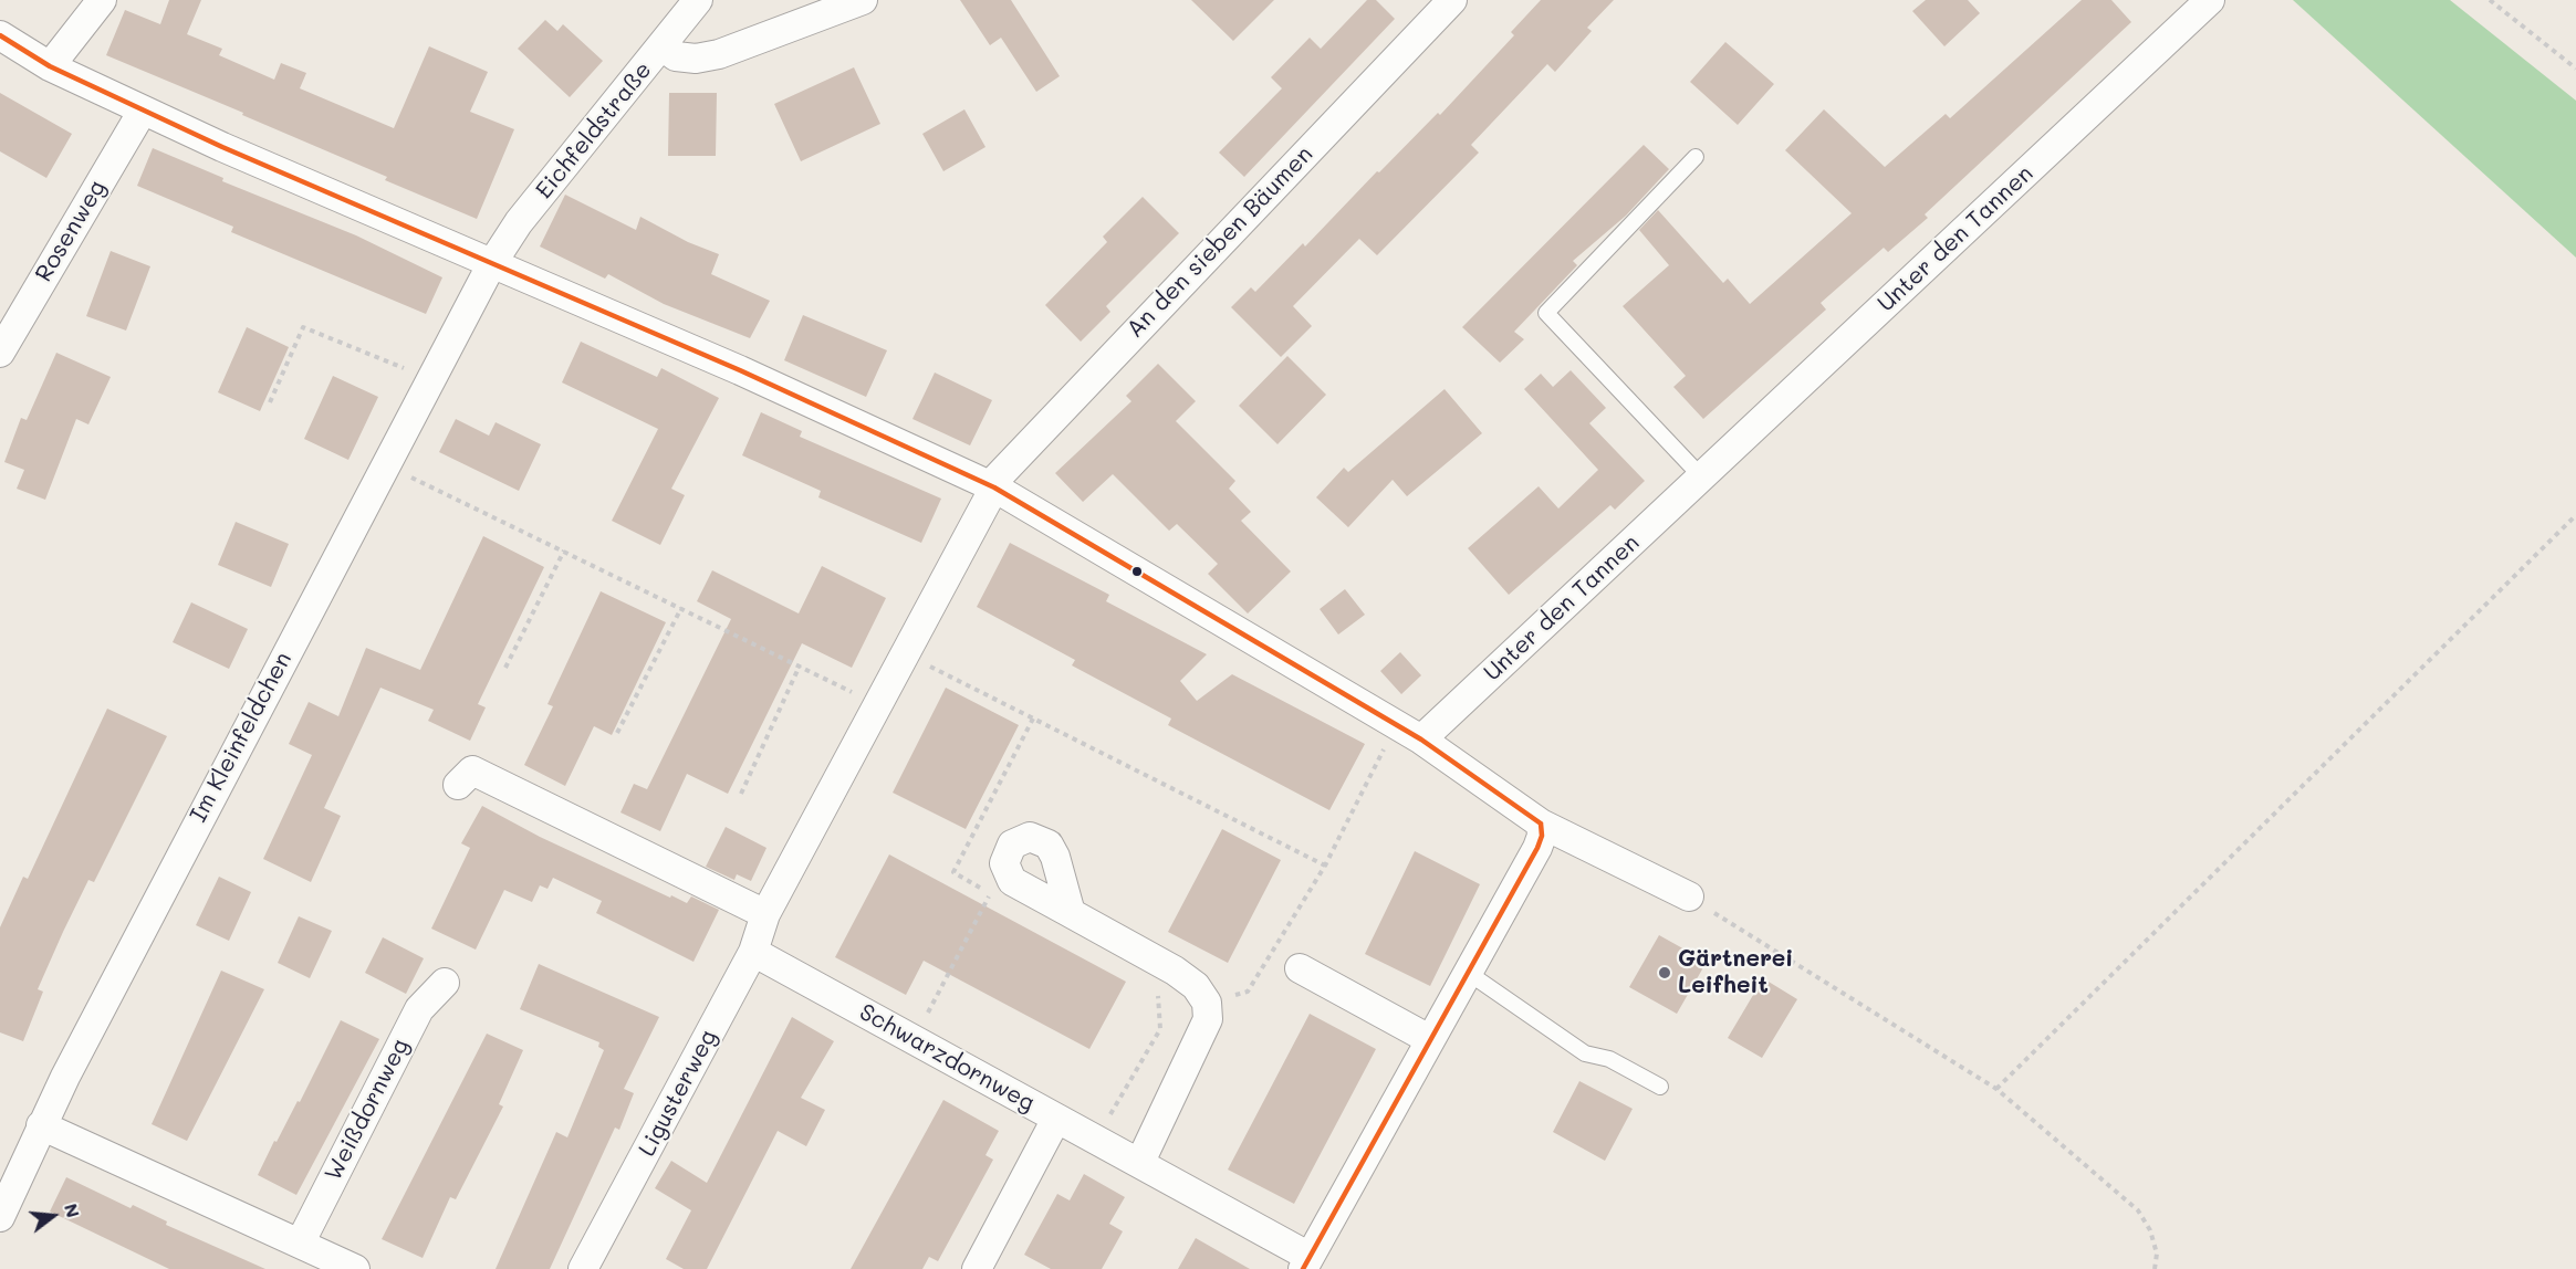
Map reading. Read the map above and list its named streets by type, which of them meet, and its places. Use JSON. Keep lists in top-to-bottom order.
{
  "streets": {
    "street": [
      "Eichfeldstraße",
      "Rosenweg",
      "Unter den Tannen",
      "An den sieben Bäumen",
      "Im Kleinfeldchen",
      "Schwarzdornweg",
      "Ligusterweg",
      "Weißdornweg"
    ]
  },
  "crossings": [
    ["Eichfeldstraße", "Im Kleinfeldchen"],
    ["An den sieben Bäumen", "Ligusterweg"],
    ["Schwarzdornweg", "Ligusterweg"]
  ],
  "places": ["Gärtnerei Leifheit"],
  "north": "right"
}
